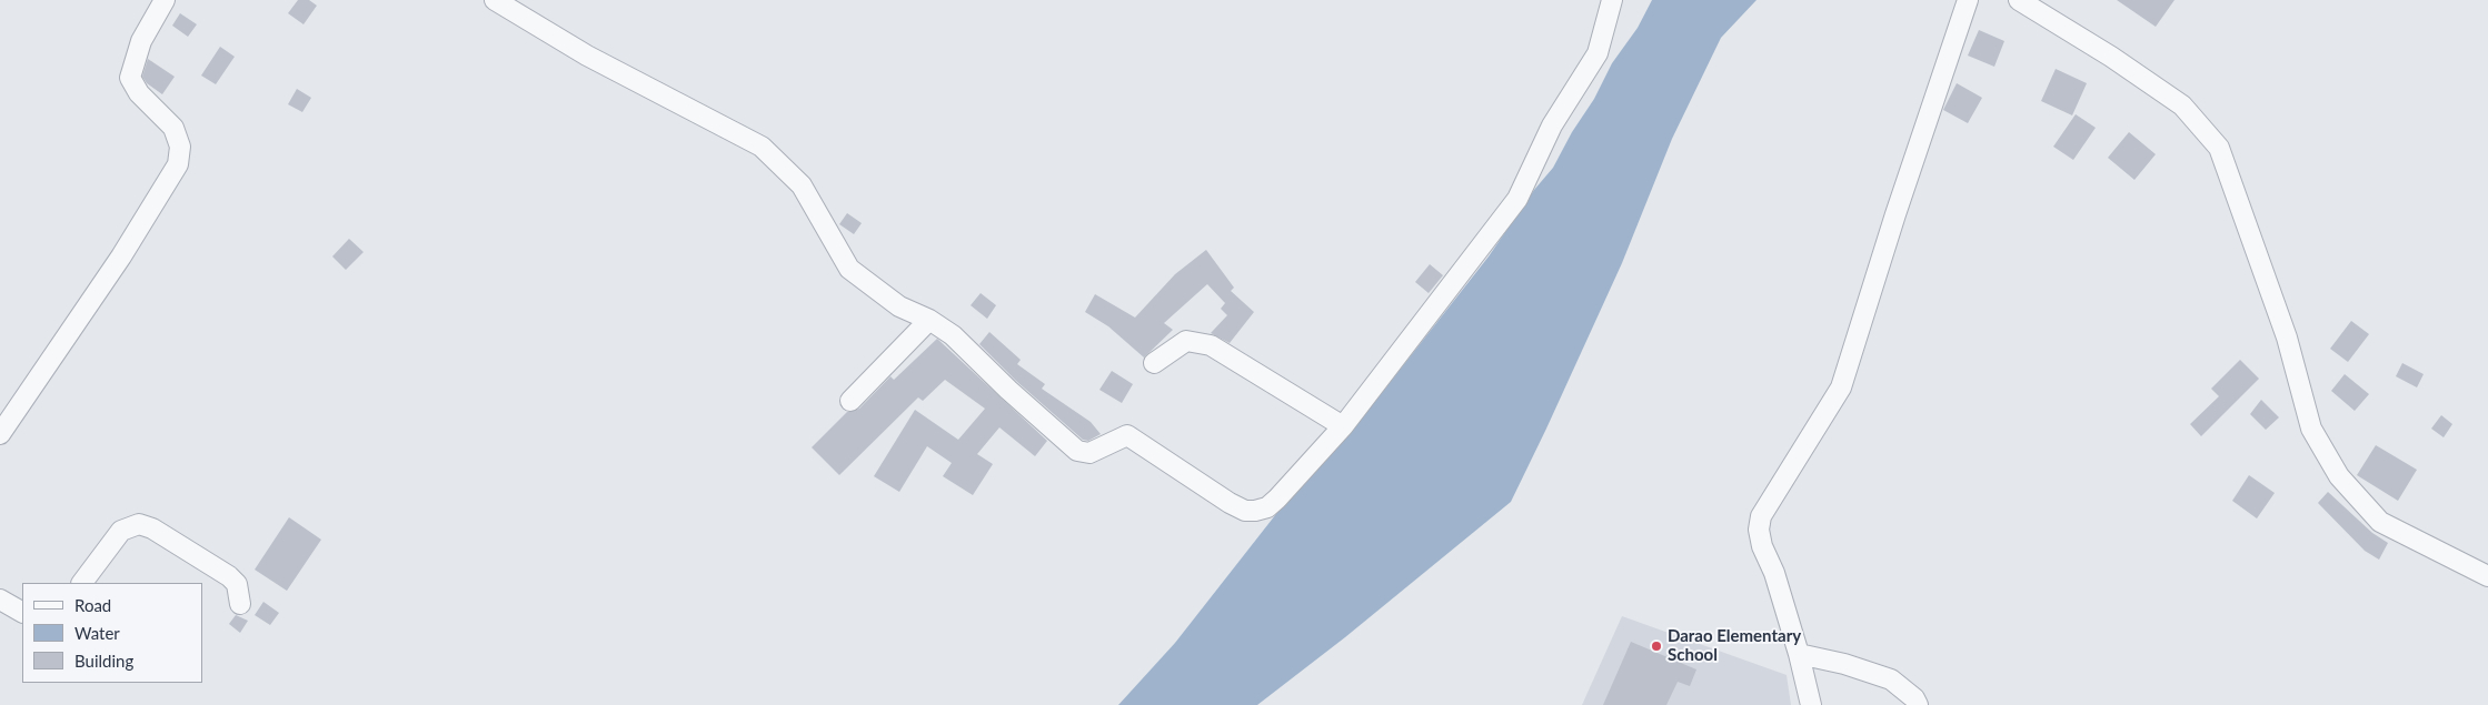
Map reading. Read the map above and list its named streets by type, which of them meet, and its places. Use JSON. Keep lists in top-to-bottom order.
{
  "places": ["Darao Elementary School"],
  "legend": ["Road", "Water", "Building"]
}
